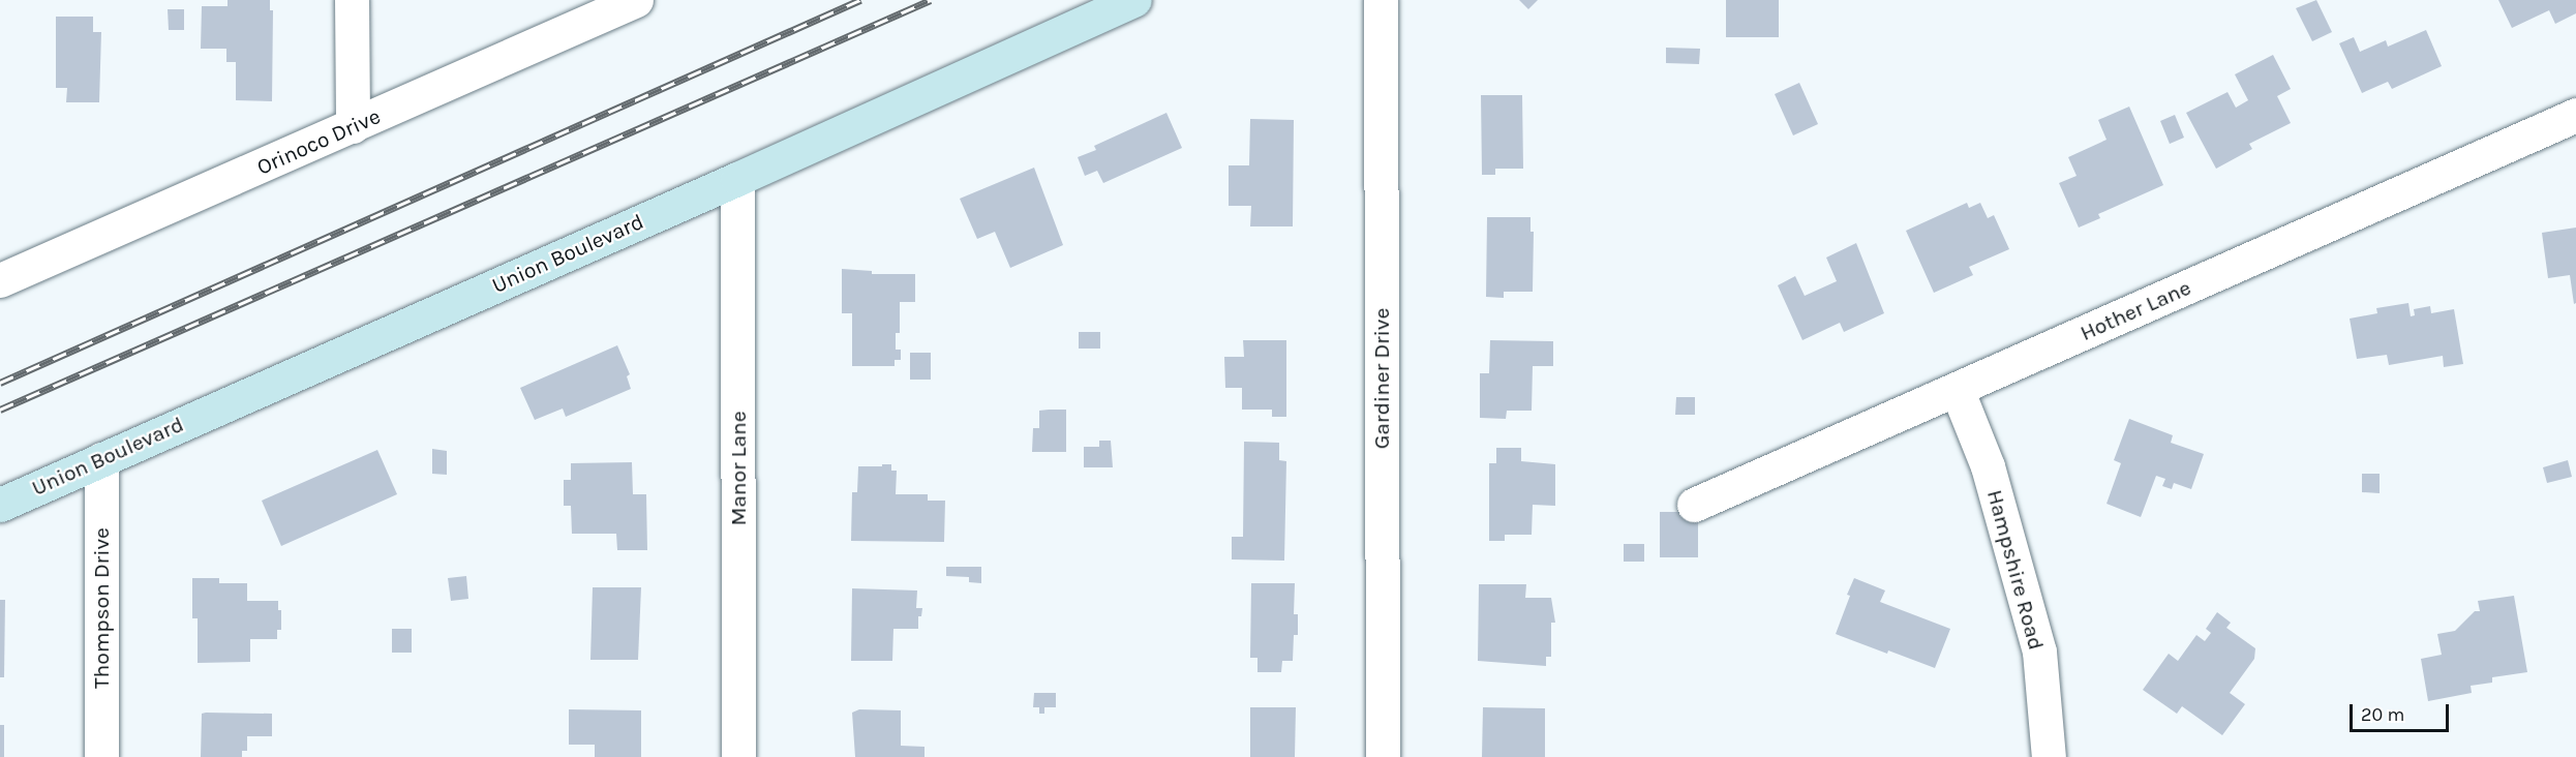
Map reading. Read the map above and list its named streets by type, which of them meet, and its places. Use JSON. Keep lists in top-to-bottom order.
{
  "streets": {
    "main road": ["Union Boulevard"],
    "street": [
      "Orinoco Drive",
      "Hother Lane",
      "Gardiner Drive",
      "Manor Lane",
      "Hampshire Road",
      "Thompson Drive"
    ]
  },
  "crossings": [
    ["Union Boulevard", "Manor Lane"],
    ["Union Boulevard", "Thompson Drive"],
    ["Hother Lane", "Hampshire Road"]
  ],
  "scale_bar": "20 m"
}
